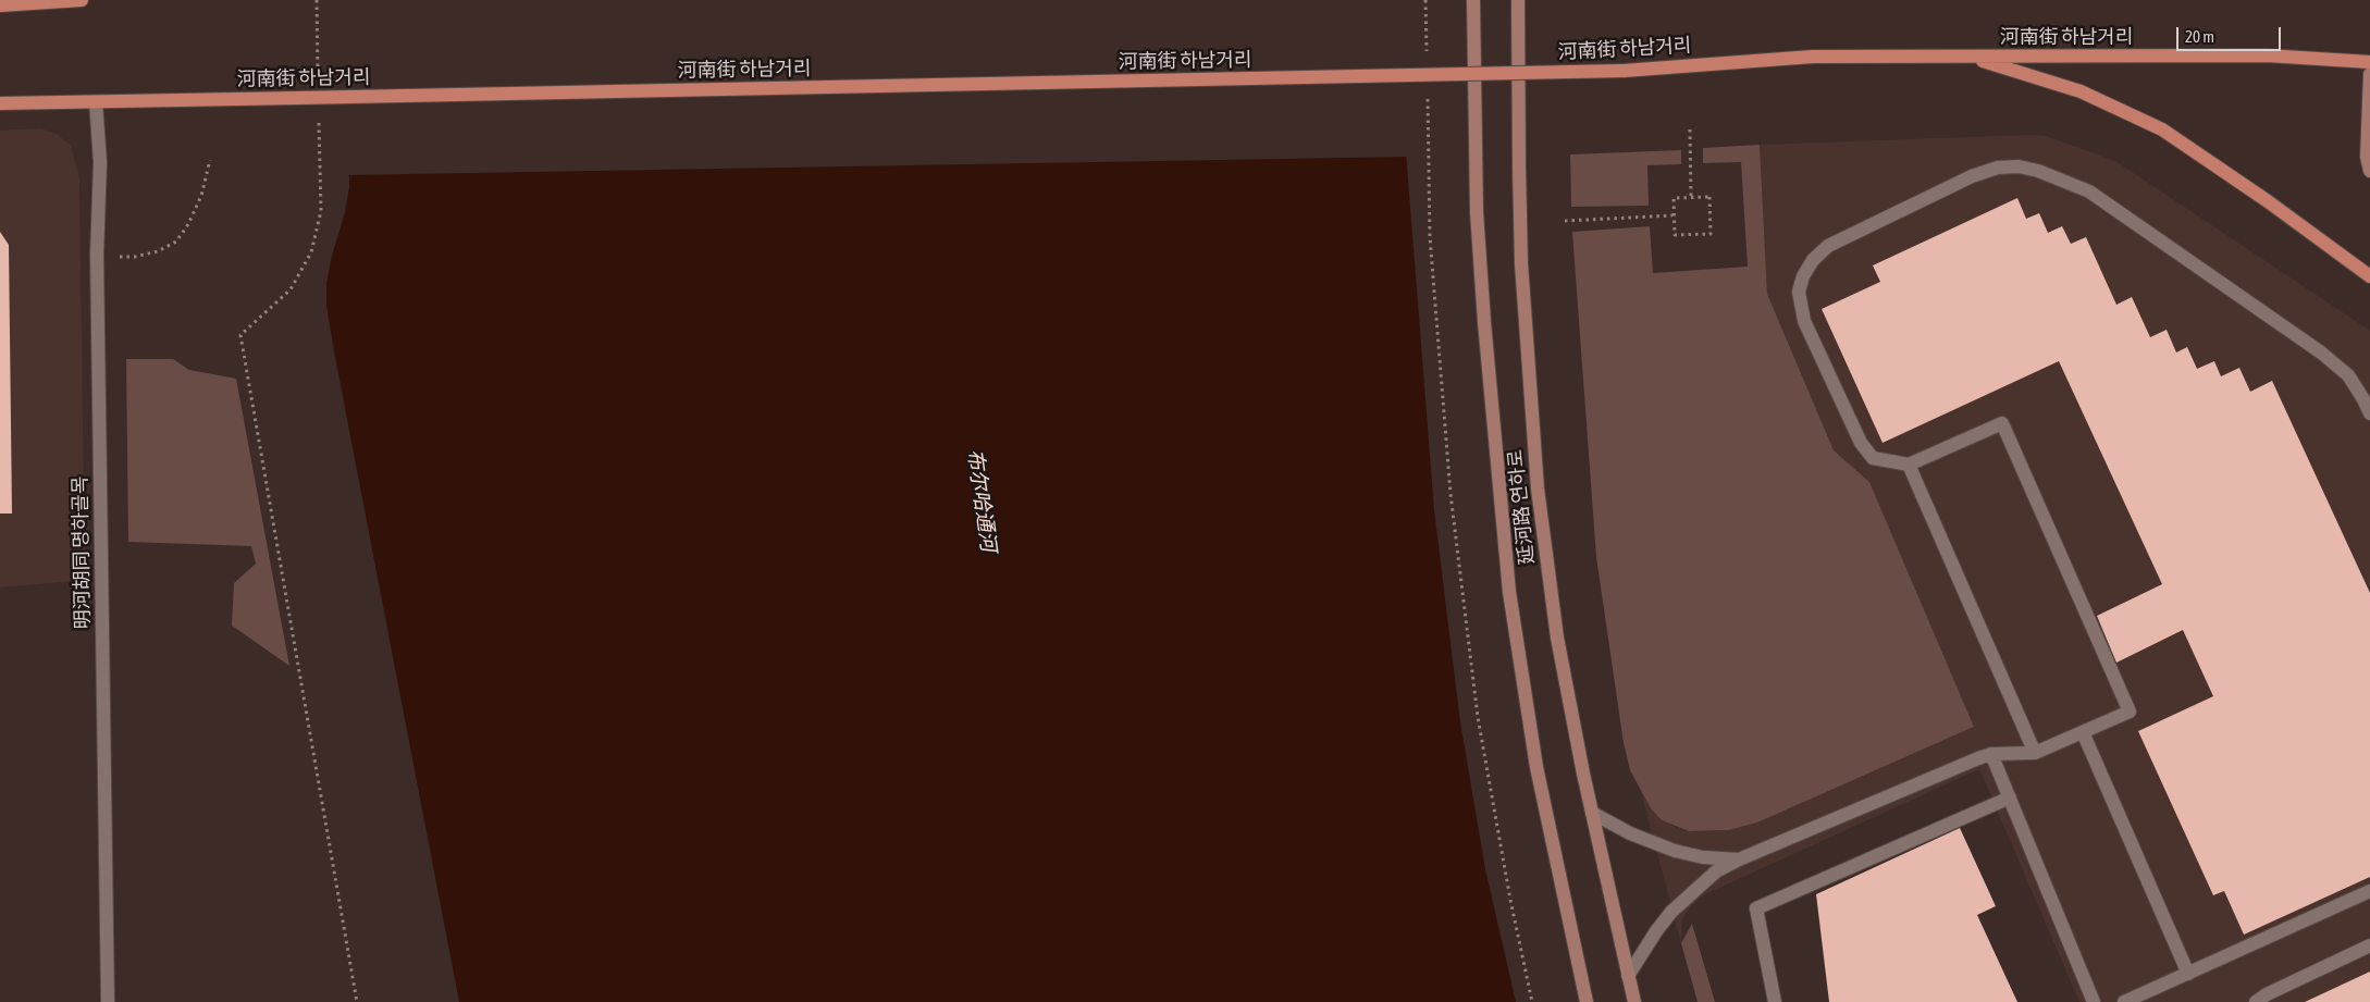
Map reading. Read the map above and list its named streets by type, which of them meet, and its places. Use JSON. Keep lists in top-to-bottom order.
{
  "streets": {
    "main road": ["河南街 하남거리", "延河路 연하로"],
    "street": ["明河胡同 명하골목"]
  },
  "crossings": [
    ["河南街 하남거리", "明河胡同 명하골목"]
  ],
  "water": ["布尔哈通河"],
  "scale_bar": "20 m"
}
